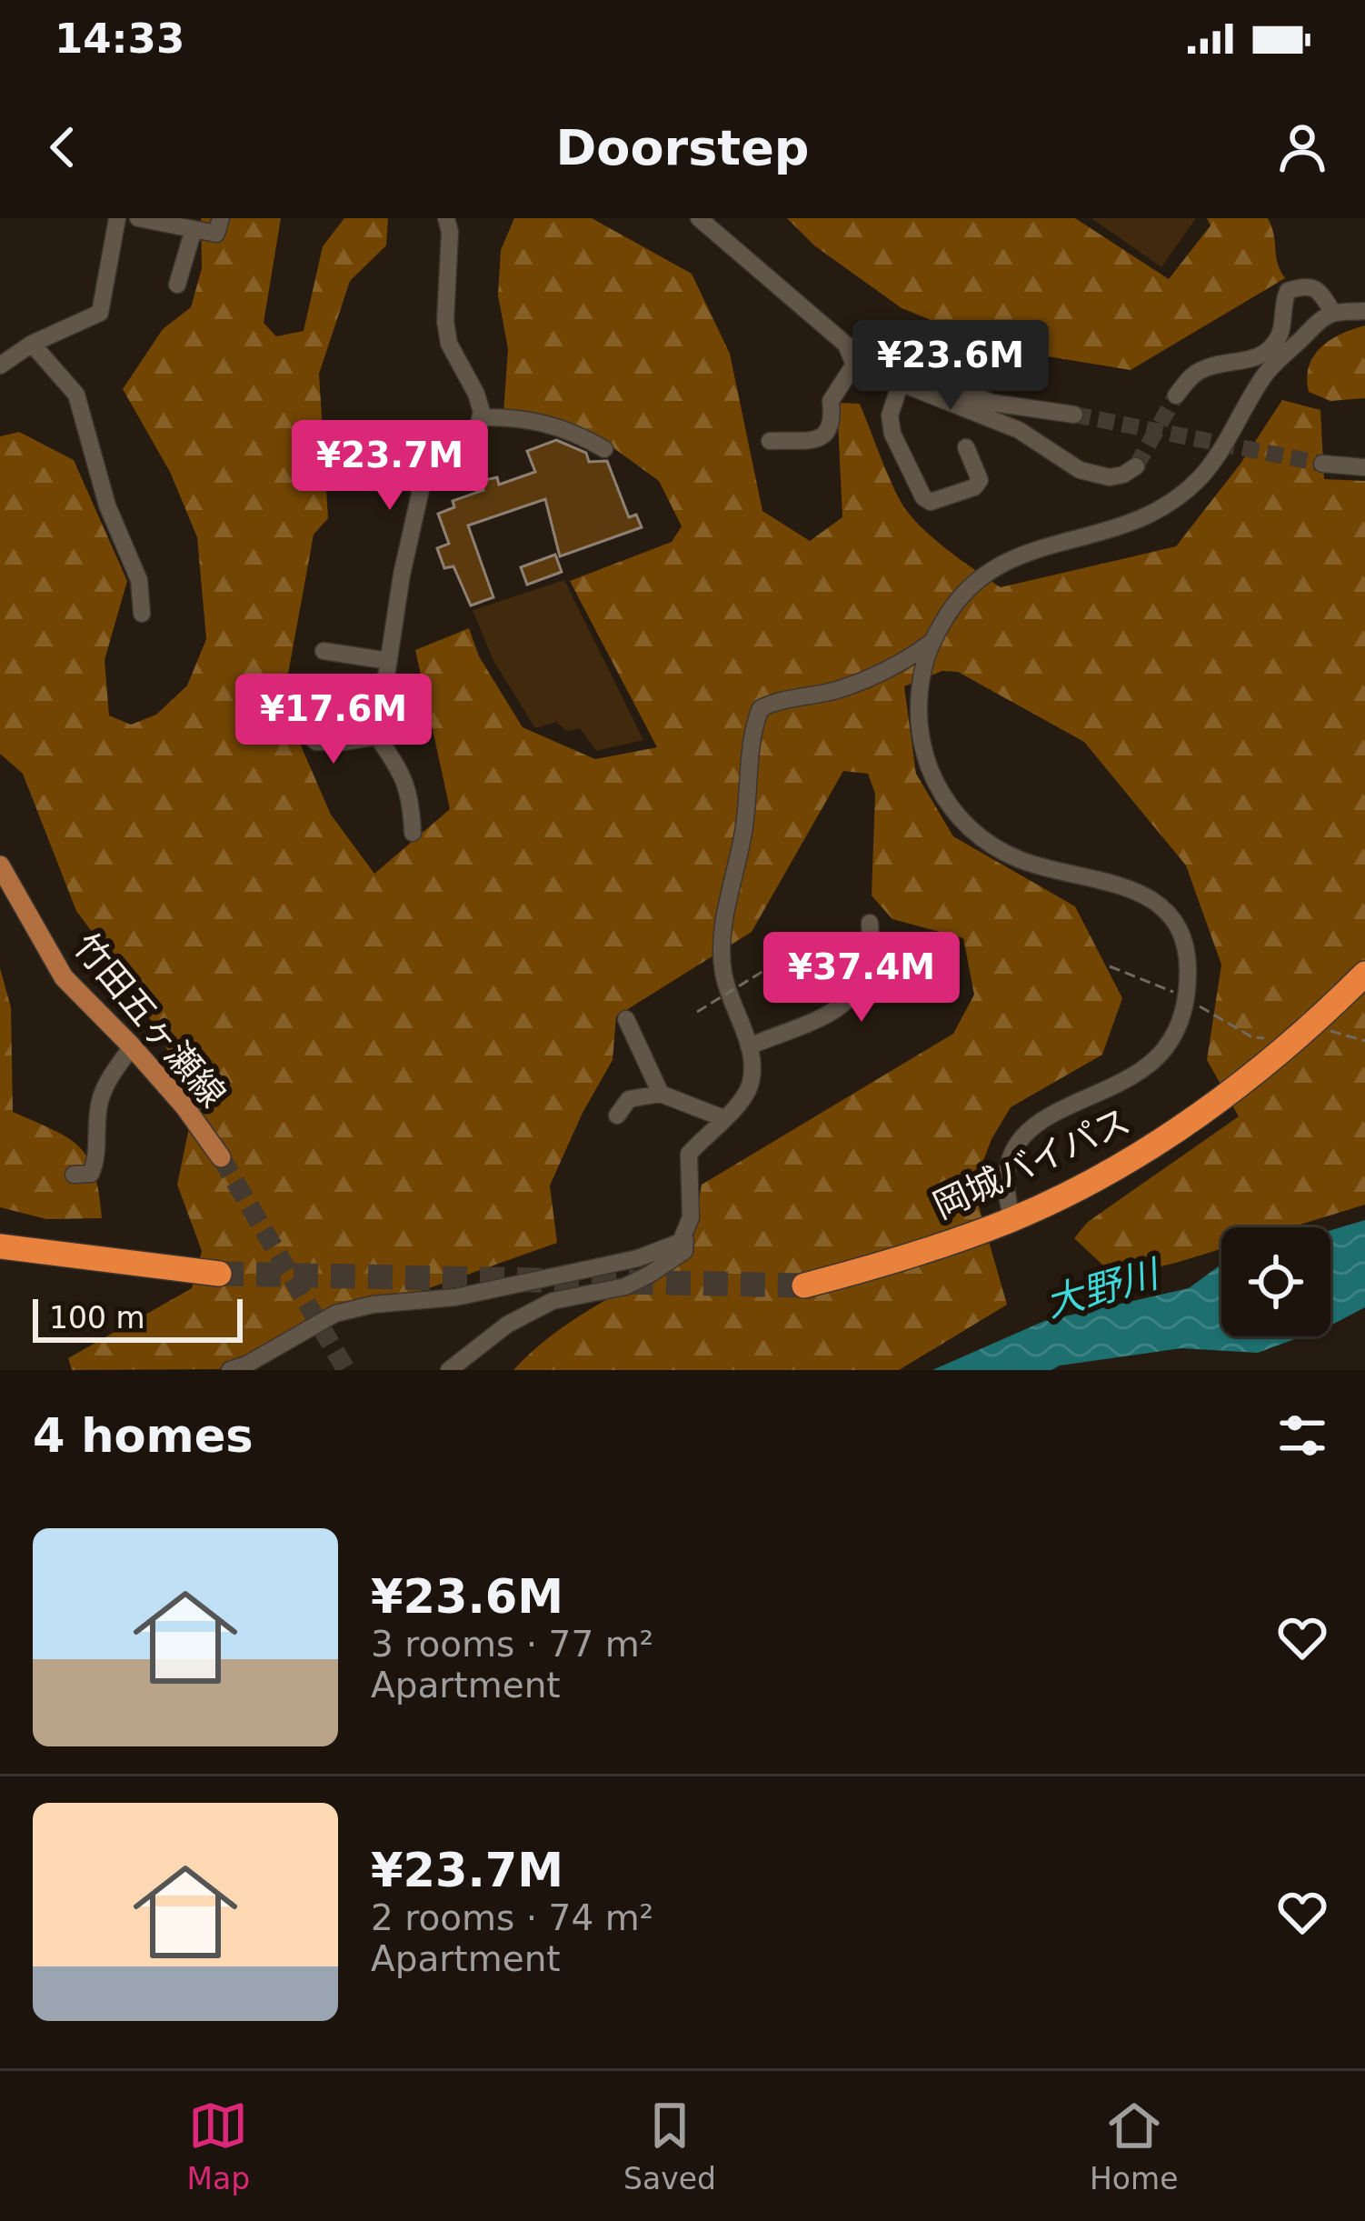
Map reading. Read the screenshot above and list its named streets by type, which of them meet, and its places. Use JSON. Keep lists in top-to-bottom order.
{
  "streets": {
    "highway": ["岡城バイパス"],
    "main road": ["竹田五ヶ瀬線"]
  },
  "water": ["大野川"],
  "scale_bar": "100 m",
  "page": {
    "status": "14:33",
    "header": "Doorstep",
    "price": [
      "¥23.6M",
      "¥23.7M",
      "¥17.6M",
      "¥37.4M"
    ],
    "scale": "100 m",
    "heading": "4 homes",
    "list": [
      {
        "name": "¥23.6M",
        "note": "3 rooms · 77 m² · Apartment"
      },
      {
        "name": "¥23.7M",
        "note": "2 rooms · 74 m² · Apartment"
      }
    ],
    "tabs": ["Map", "Saved", "Home"]
  }
}
